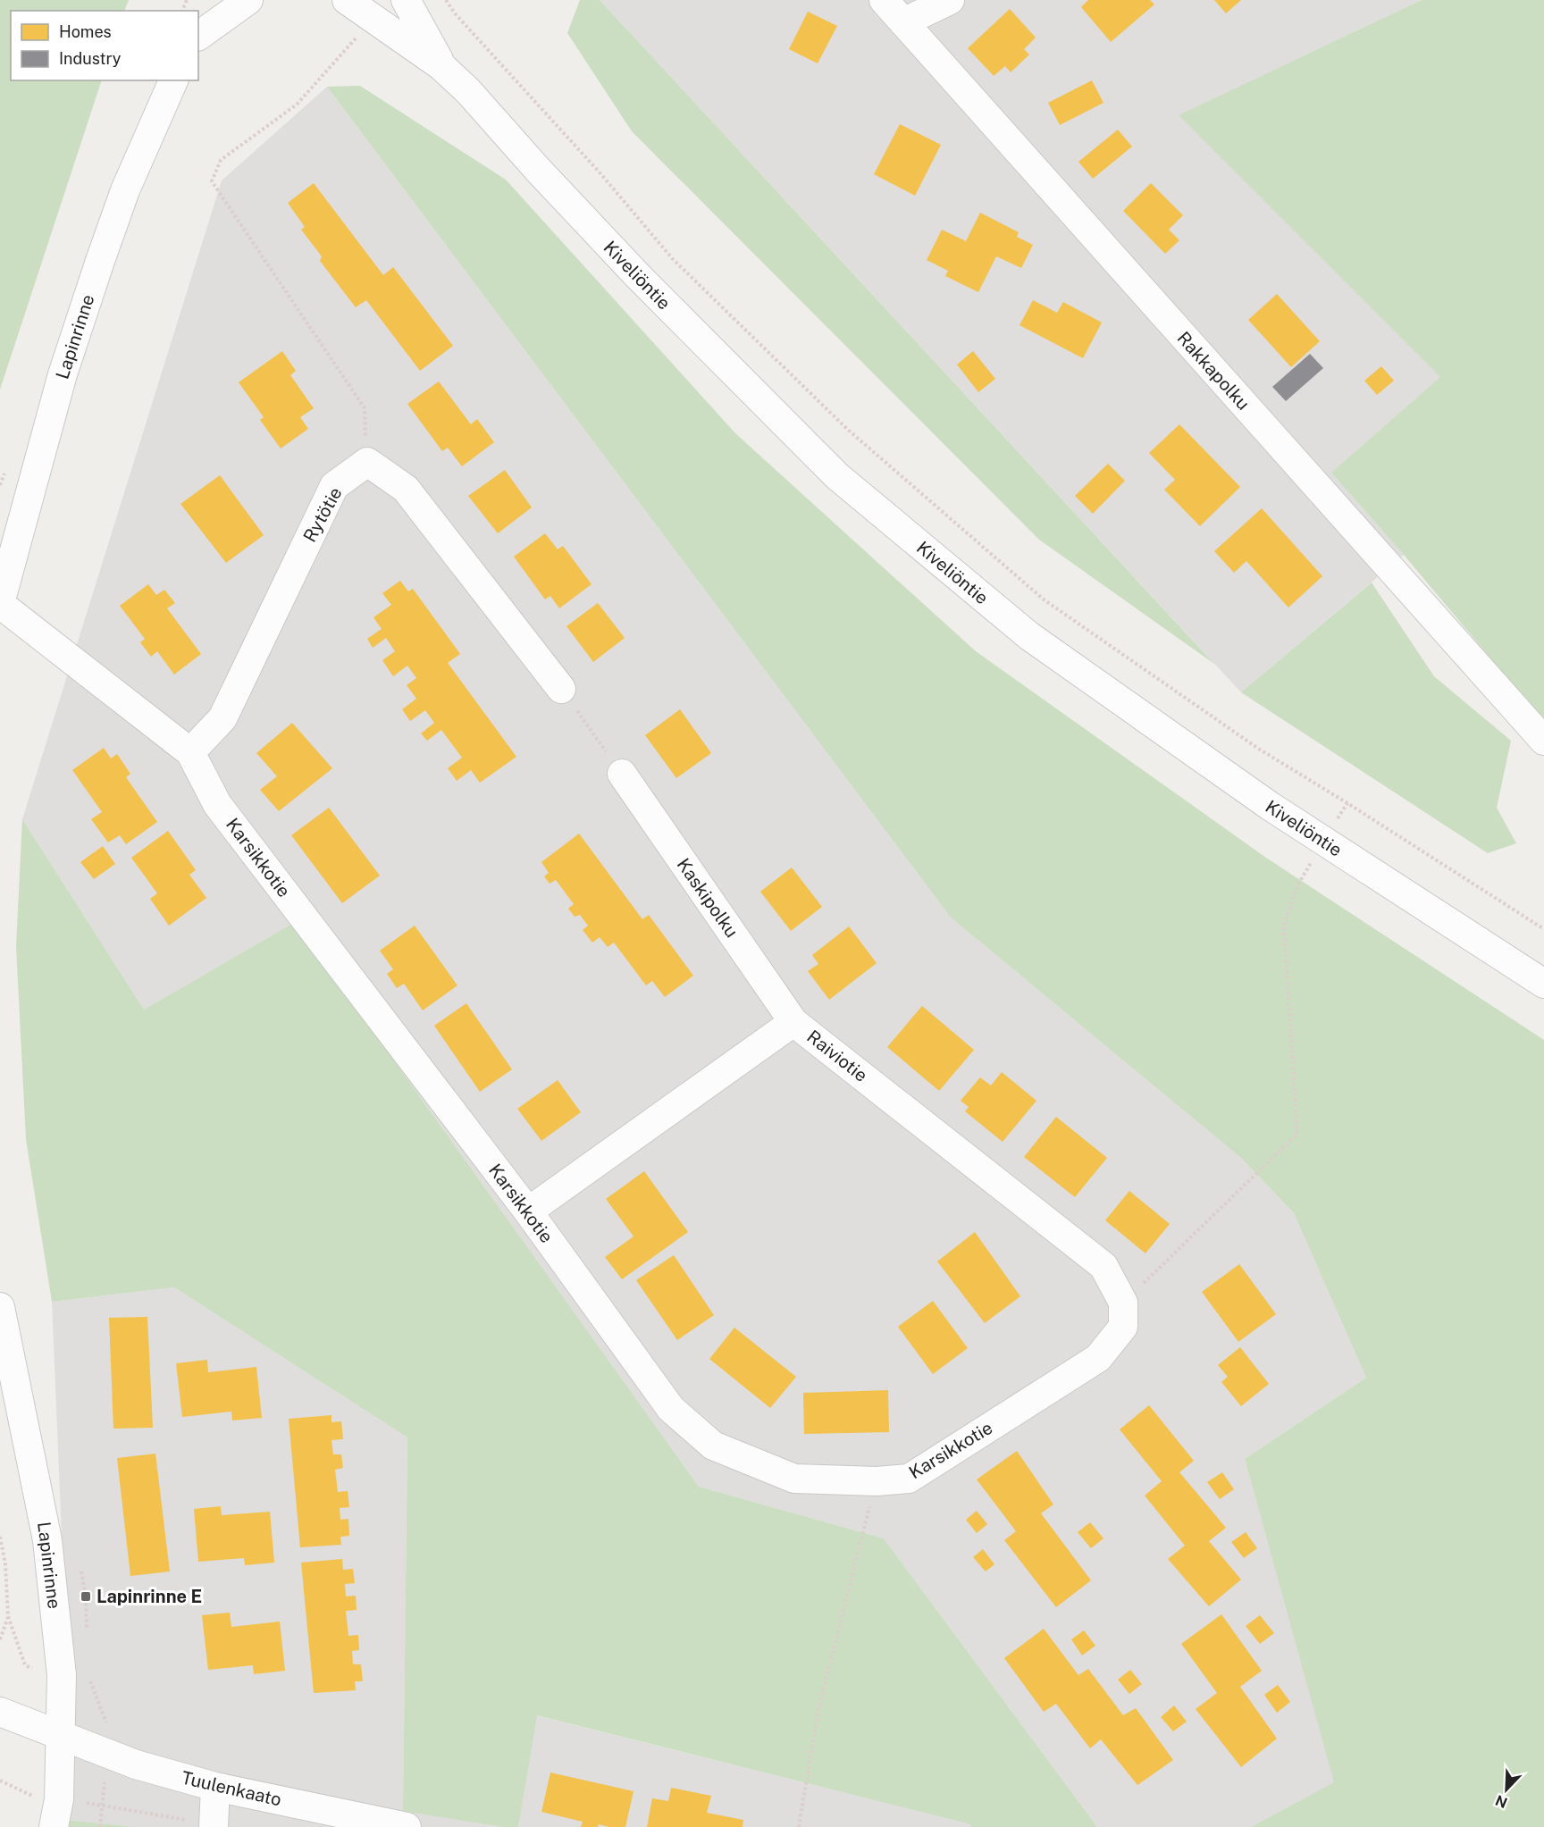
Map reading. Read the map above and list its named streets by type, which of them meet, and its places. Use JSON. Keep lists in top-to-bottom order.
{
  "streets": {
    "street": [
      "Kiveliöntie",
      "Lapinrinne",
      "Rakkapolku",
      "Rytötie",
      "Karsikkotie",
      "Kaskipolku",
      "Raiviotie",
      "Tuulenkaato"
    ]
  },
  "crossings": [
    ["Lapinrinne", "Karsikkotie"],
    ["Lapinrinne", "Tuulenkaato"],
    ["Rytötie", "Karsikkotie"],
    ["Karsikkotie", "Raiviotie"],
    ["Kaskipolku", "Raiviotie"]
  ],
  "places": {
    "transit": ["Lapinrinne E"]
  },
  "legend": ["Homes", "Industry"],
  "north": "bottom left"
}
